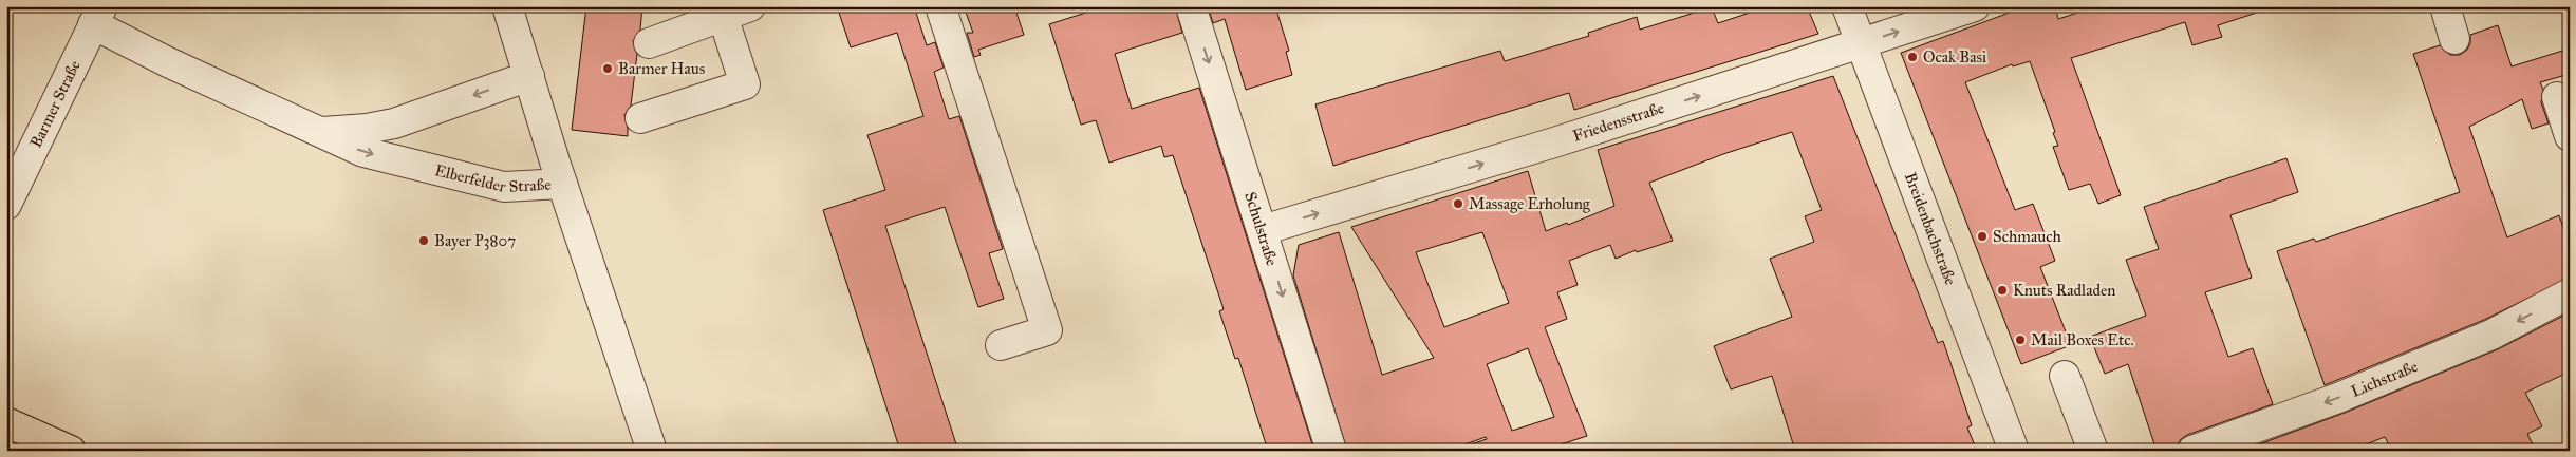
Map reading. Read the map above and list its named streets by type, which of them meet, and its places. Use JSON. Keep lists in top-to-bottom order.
{
  "streets": {
    "street": [
      "Barmer Straße",
      "Friedensstraße",
      "Elberfelder Straße",
      "Schulstraße",
      "Breidenbachstraße",
      "Lichstraße"
    ]
  },
  "crossings": [
    ["Barmer Straße", "Elberfelder Straße"],
    ["Friedensstraße", "Schulstraße"],
    ["Friedensstraße", "Breidenbachstraße"]
  ],
  "one_way": [
    "Friedensstraße",
    "Elberfelder Straße",
    "Schulstraße",
    "Lichstraße"
  ],
  "places": [
    "Ocak Basi",
    "Barmer Haus",
    "Massage Erholung",
    "Schmauch",
    "Bayer P3807",
    "Knuts Radladen",
    "Mail Boxes Etc."
  ]
}
